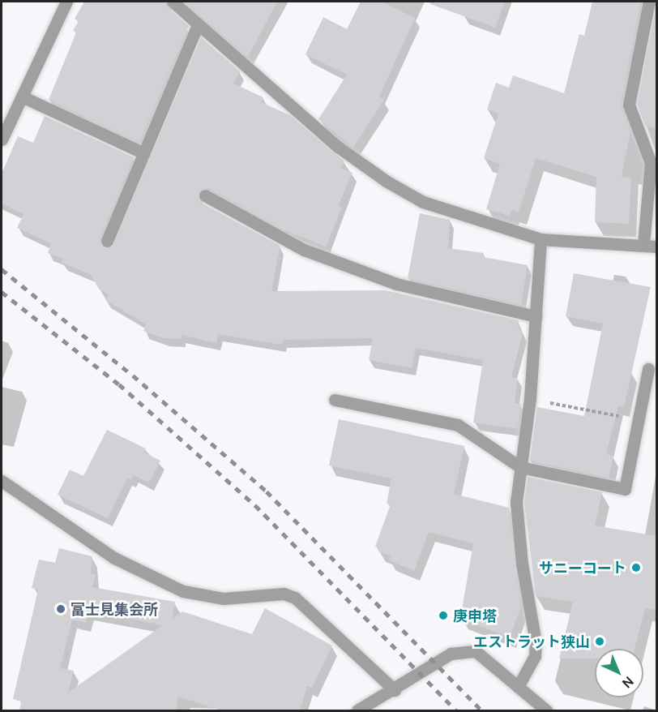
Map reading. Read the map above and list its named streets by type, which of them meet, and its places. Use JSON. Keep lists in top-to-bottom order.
{
  "places": [
    "サニーコート",
    "富士見集会所",
    "庚申塔",
    "エストラット狭山"
  ],
  "north": "bottom right"
}
